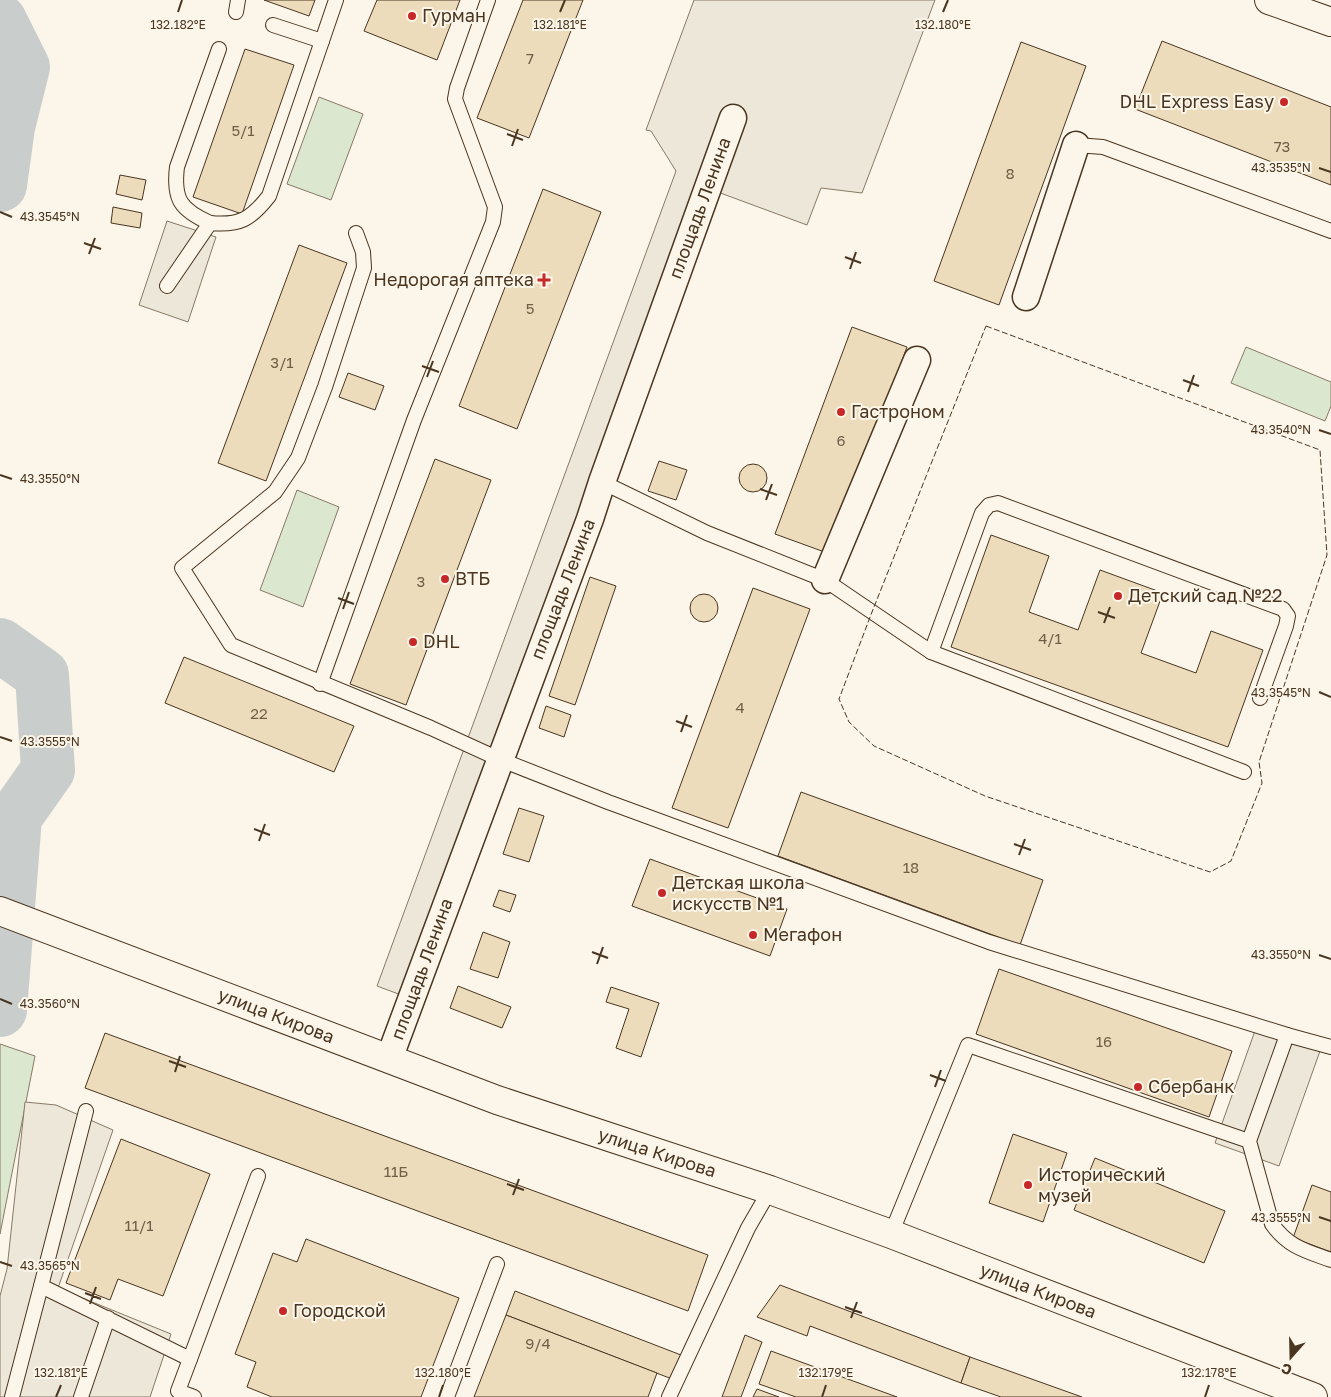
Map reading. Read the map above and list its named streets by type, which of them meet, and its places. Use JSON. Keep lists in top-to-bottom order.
{
  "streets": {
    "main road": ["улица Кирова"],
    "street": ["площадь Ленина"]
  },
  "crossings": [
    ["площадь Ленина", "улица Кирова"]
  ],
  "places": {
    "other": [
      "Гурман",
      "DHL Express Easy",
      "Гастроном",
      "ВТБ",
      "Детский сад №22",
      "DHL",
      "Детская школа искусств №1",
      "Мегафон",
      "Сбербанк",
      "Исторический музей",
      "Городской"
    ],
    "health": ["Недорогая аптека"]
  },
  "house_numbers": [
    "7",
    "5/1",
    "73",
    "8",
    "5",
    "3/1",
    "6",
    "3",
    "4/1",
    "4",
    "22",
    "18",
    "16",
    "11Б",
    "11/1",
    "9/4"
  ],
  "north": "bottom",
  "coordinates": [
    "132.180°E",
    "132.182°E",
    "132.181°E",
    "43.3535°N",
    "43.3545°N",
    "43.3540°N",
    "43.3550°N",
    "43.3555°N",
    "43.3560°N",
    "43.3565°N",
    "132.179°E",
    "132.178°E"
  ]
}
